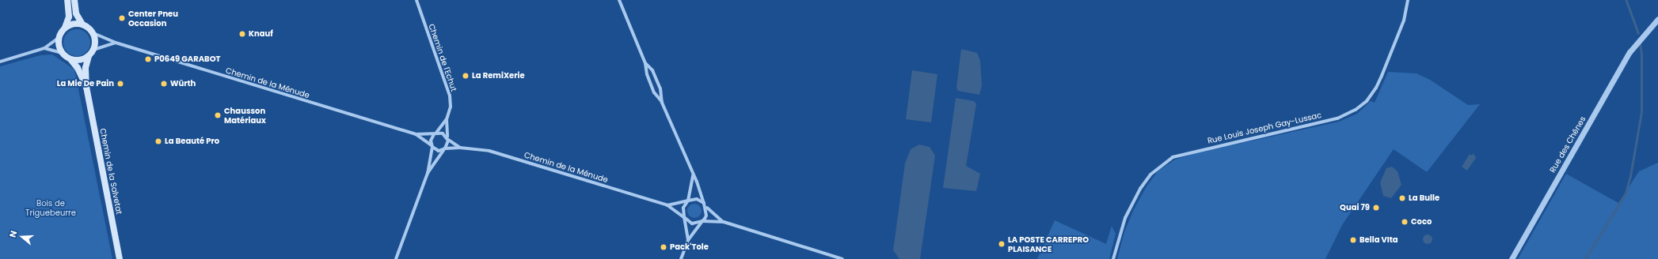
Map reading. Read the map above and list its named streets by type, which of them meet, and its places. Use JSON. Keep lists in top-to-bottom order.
{
  "streets": {
    "main road": ["Chemin de la Salvetat"],
    "street": [
      "Chemin de l'Echut",
      "Chemin de la Ménude",
      "Rue Louis Joseph Gay-Lussac",
      "Rue des Chênes"
    ]
  },
  "crossings": [
    ["Chemin de l'Echut", "Chemin de la Ménude"],
    ["Chemin de la Ménude", "Chemin de la Salvetat"]
  ],
  "parks": ["Bois de Triguebeurre"],
  "places": [
    "Center Pneu Occasion",
    "Knauf",
    "P0649 GARABOT",
    "La RemiXerie",
    "La Mie De Pain",
    "Würth",
    "Chausson Matériaux",
    "La Beauté Pro",
    "La Bulle",
    "Quai 79",
    "Coco",
    "Bella VIta",
    "LA POSTE CARREPRO PLAISANCE",
    "Pack'Tole"
  ],
  "north": "left"
}
